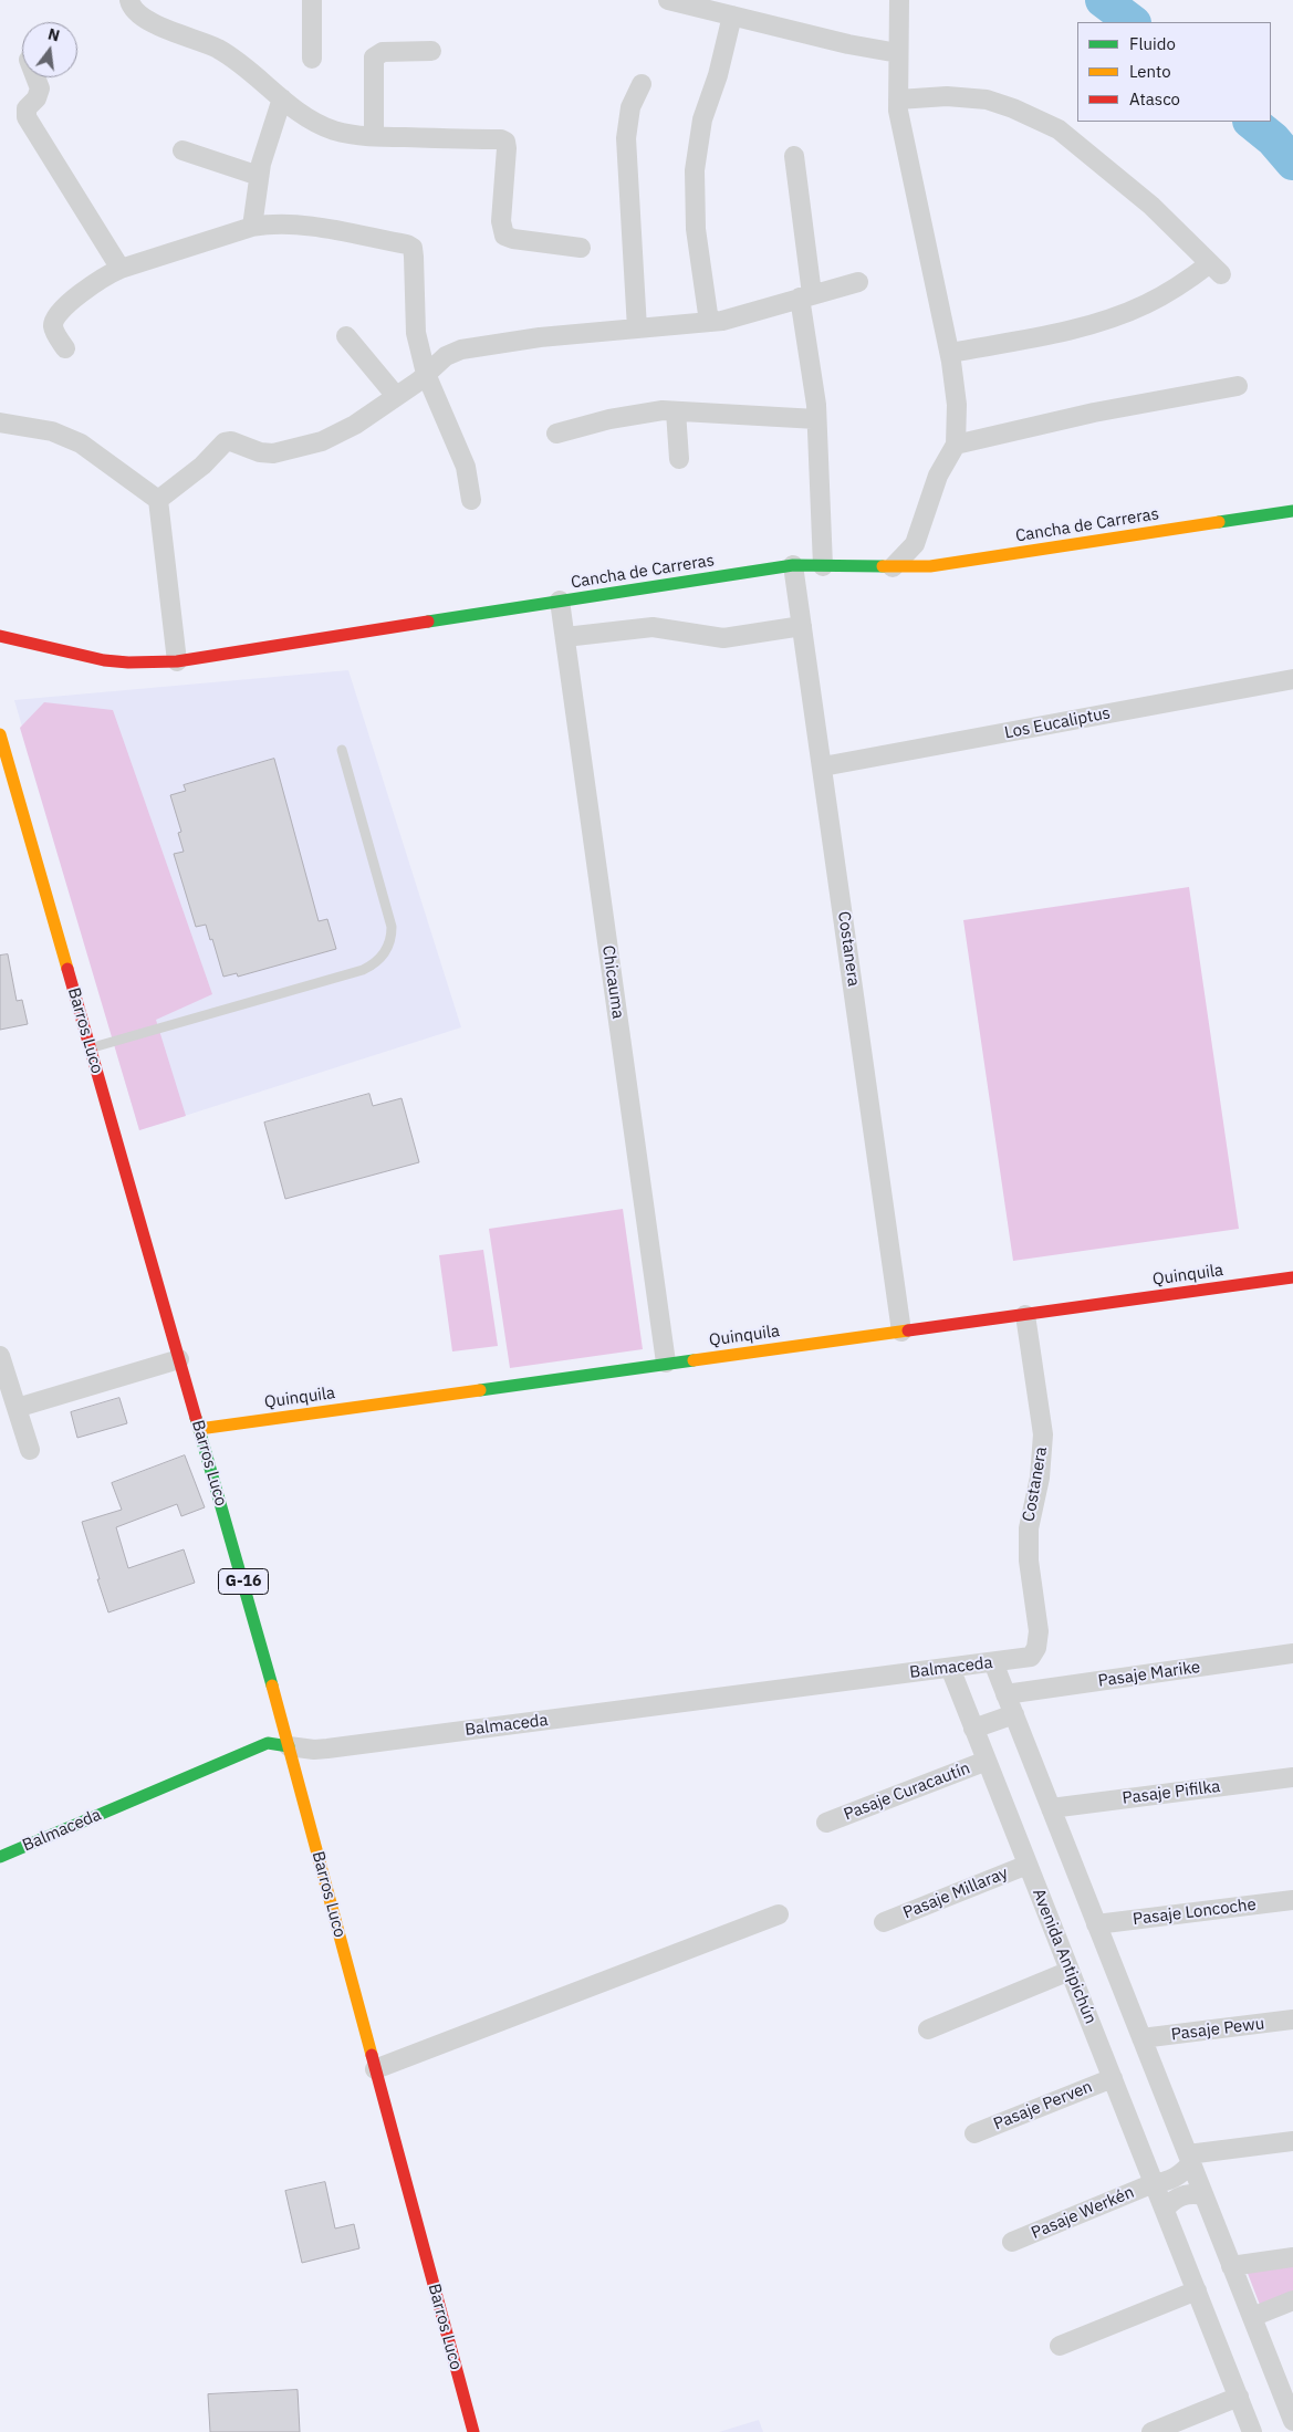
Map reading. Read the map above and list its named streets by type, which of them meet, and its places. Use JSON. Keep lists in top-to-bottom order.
{
  "streets": {
    "street": [
      "Cancha de Carreras",
      "Los Eucaliptus",
      "Costanera",
      "Chicauma",
      "Barros Luco",
      "Quinquila",
      "G-16",
      "Balmaceda",
      "Pasaje Marike",
      "Pasaje Curacautín",
      "Pasaje Pifilka",
      "Pasaje Millaray",
      "Pasaje Loncoche",
      "Avenida Antipichún",
      "Pasaje Pewu",
      "Pasaje Perven",
      "Pasaje Werkén"
    ]
  },
  "crossings": [
    ["Cancha de Carreras", "Costanera"],
    ["Cancha de Carreras", "Chicauma"],
    ["Los Eucaliptus", "Costanera"],
    ["Costanera", "Quinquila"],
    ["Costanera", "Balmaceda"],
    ["Chicauma", "Quinquila"],
    ["Barros Luco", "Quinquila"],
    ["Barros Luco", "Balmaceda"],
    ["Balmaceda", "Avenida Antipichún"],
    ["Pasaje Curacautín", "Avenida Antipichún"],
    ["Pasaje Millaray", "Avenida Antipichún"],
    ["Avenida Antipichún", "Pasaje Perven"],
    ["Avenida Antipichún", "Pasaje Werkén"]
  ],
  "legend": ["Fluido", "Lento", "Atasco"],
  "north": "top"
}
